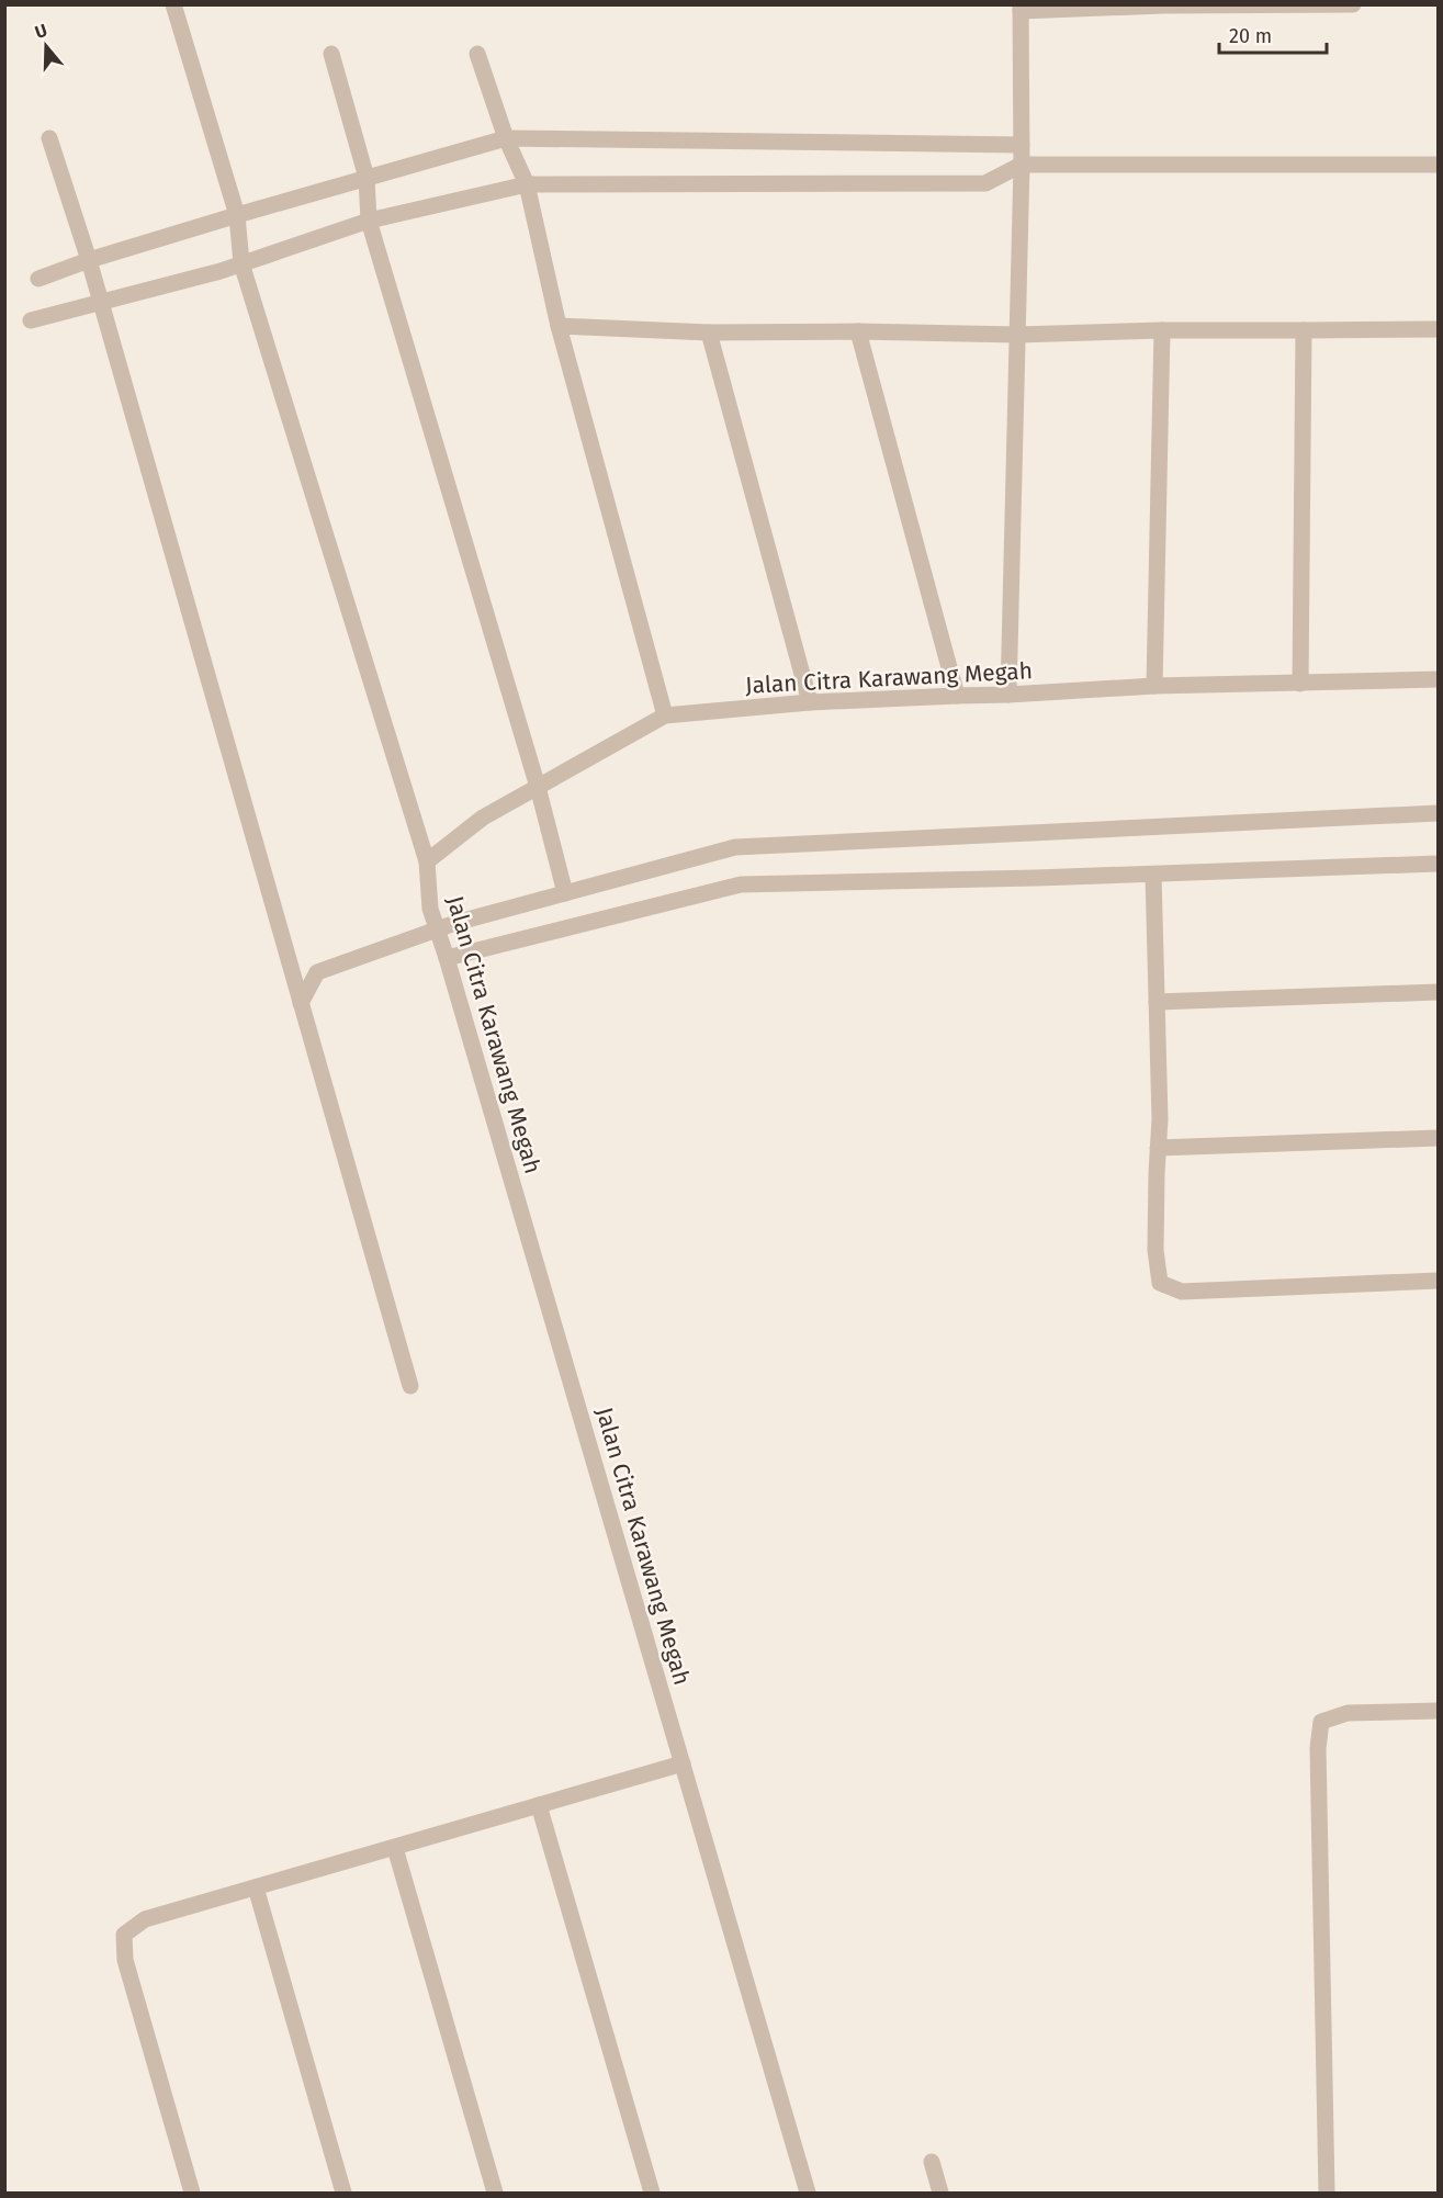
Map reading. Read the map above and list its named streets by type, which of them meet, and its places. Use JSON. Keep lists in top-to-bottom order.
{
  "streets": {
    "street": ["Jalan Citra Karawang Megah"]
  },
  "scale_bar": "20 m",
  "north": "top"
}
